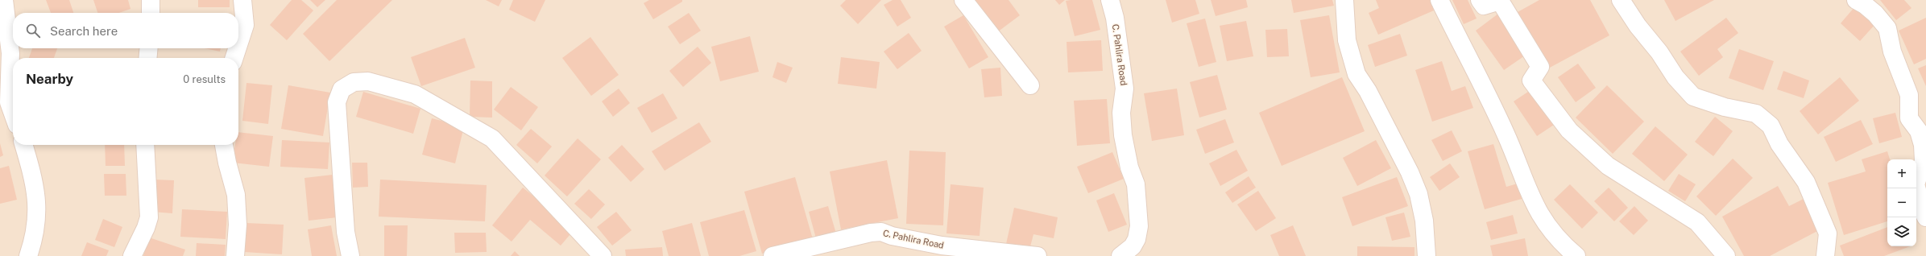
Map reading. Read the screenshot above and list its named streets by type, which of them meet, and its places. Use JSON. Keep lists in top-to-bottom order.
{
  "streets": {
    "street": ["C. Pahlira Road"]
  },
  "page": {
    "search": "Search here",
    "heading": ["Nearby", "0 results"],
    "map_buttons": ["+", "−"]
  }
}
